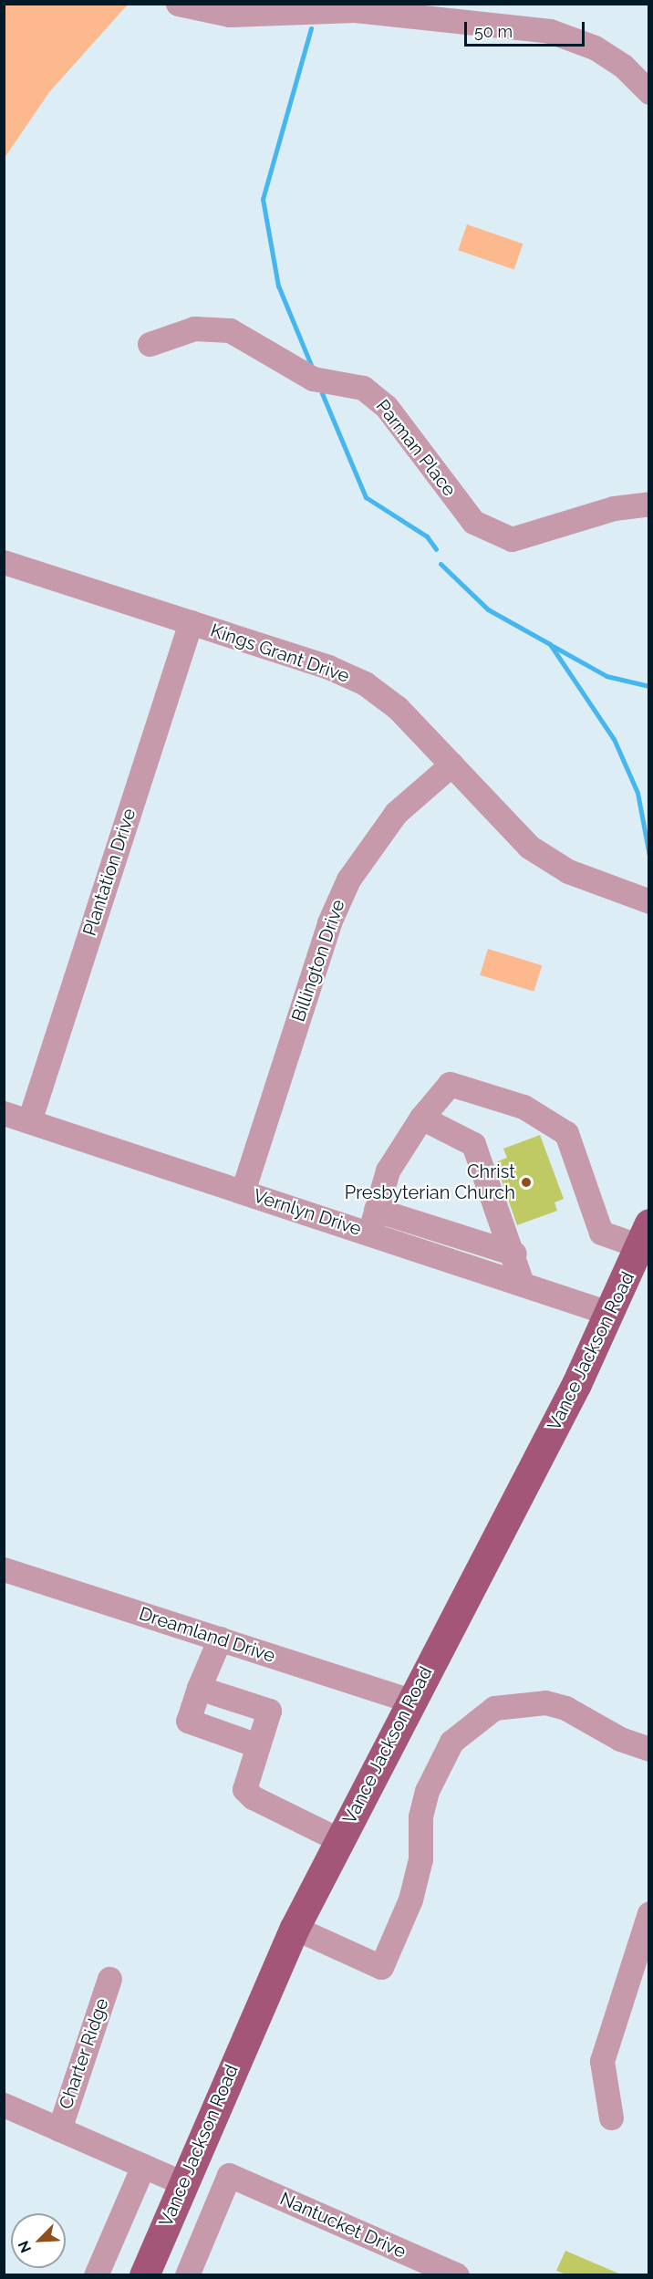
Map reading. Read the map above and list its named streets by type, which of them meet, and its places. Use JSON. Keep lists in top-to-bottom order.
{
  "streets": {
    "main road": ["Vance Jackson Road"],
    "street": [
      "Parman Place",
      "Kings Grant Drive",
      "Plantation Drive",
      "Billington Drive",
      "Vernlyn Drive",
      "Dreamland Drive",
      "Charter Ridge",
      "Nantucket Drive"
    ]
  },
  "crossings": [
    ["Kings Grant Drive", "Plantation Drive"],
    ["Kings Grant Drive", "Billington Drive"],
    ["Plantation Drive", "Vernlyn Drive"],
    ["Billington Drive", "Vernlyn Drive"],
    ["Vernlyn Drive", "Vance Jackson Road"],
    ["Vance Jackson Road", "Dreamland Drive"]
  ],
  "places": ["Christ Presbyterian Church"],
  "scale_bar": "50 m",
  "north": "bottom left"
}
